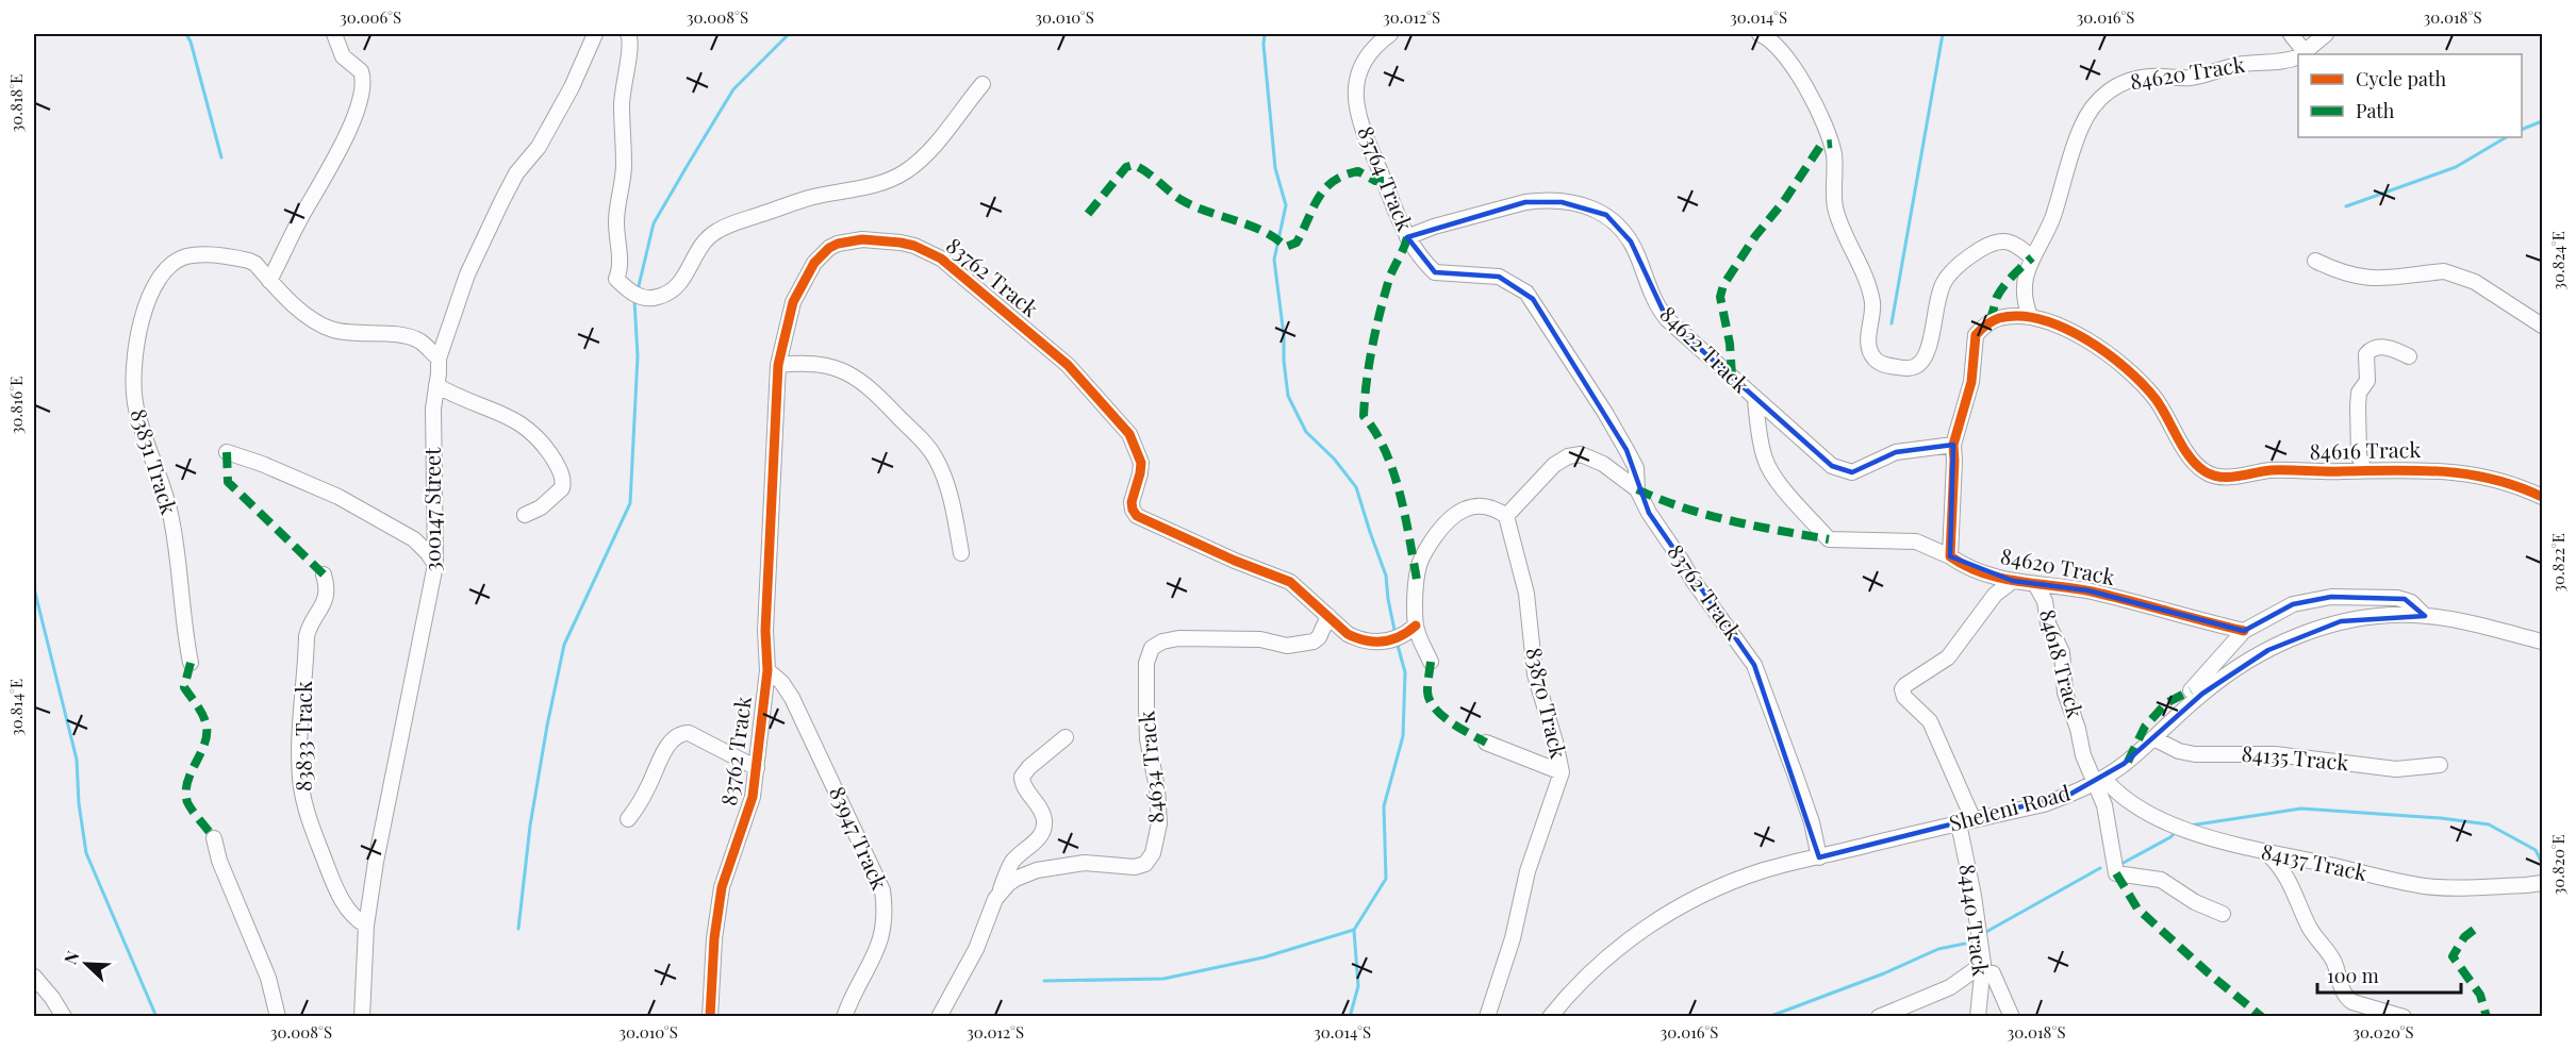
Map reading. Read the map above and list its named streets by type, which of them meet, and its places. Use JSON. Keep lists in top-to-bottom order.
{
  "streets": {
    "street": [
      "84620 Track",
      "83764 Track",
      "83762 Track",
      "84622 Track",
      "84616 Track",
      "83831 Track",
      "300147 Street",
      "84618 Track",
      "83870 Track",
      "83833 Track",
      "84135 Track",
      "84634 Track",
      "Sheleni Road",
      "83947 Track",
      "84137 Track",
      "84140 Track"
    ]
  },
  "crossings": [
    ["84620 Track", "84622 Track"],
    ["84620 Track", "84618 Track"],
    ["84620 Track", "84140 Track"],
    ["83764 Track", "83762 Track"],
    ["83764 Track", "84622 Track"],
    ["83762 Track", "83870 Track"],
    ["83762 Track", "84634 Track"],
    ["83762 Track", "Sheleni Road"],
    ["83762 Track", "83947 Track"],
    ["84622 Track", "84616 Track"],
    ["83831 Track", "300147 Street"],
    ["300147 Street", "83833 Track"],
    ["84618 Track", "Sheleni Road"],
    ["84618 Track", "84137 Track"],
    ["84135 Track", "Sheleni Road"],
    ["Sheleni Road", "84137 Track"],
    ["Sheleni Road", "84140 Track"]
  ],
  "legend": ["Cycle path", "Path"],
  "scale_bar": "100 m",
  "north": "top left",
  "coordinates": [
    "30.006°S",
    "30.008°S",
    "30.010°S",
    "30.012°S",
    "30.014°S",
    "30.016°S",
    "30.018°S",
    "30.818°E",
    "30.824°E",
    "30.816°E",
    "30.822°E",
    "30.814°E",
    "30.820°E",
    "30.020°S"
  ]
}
